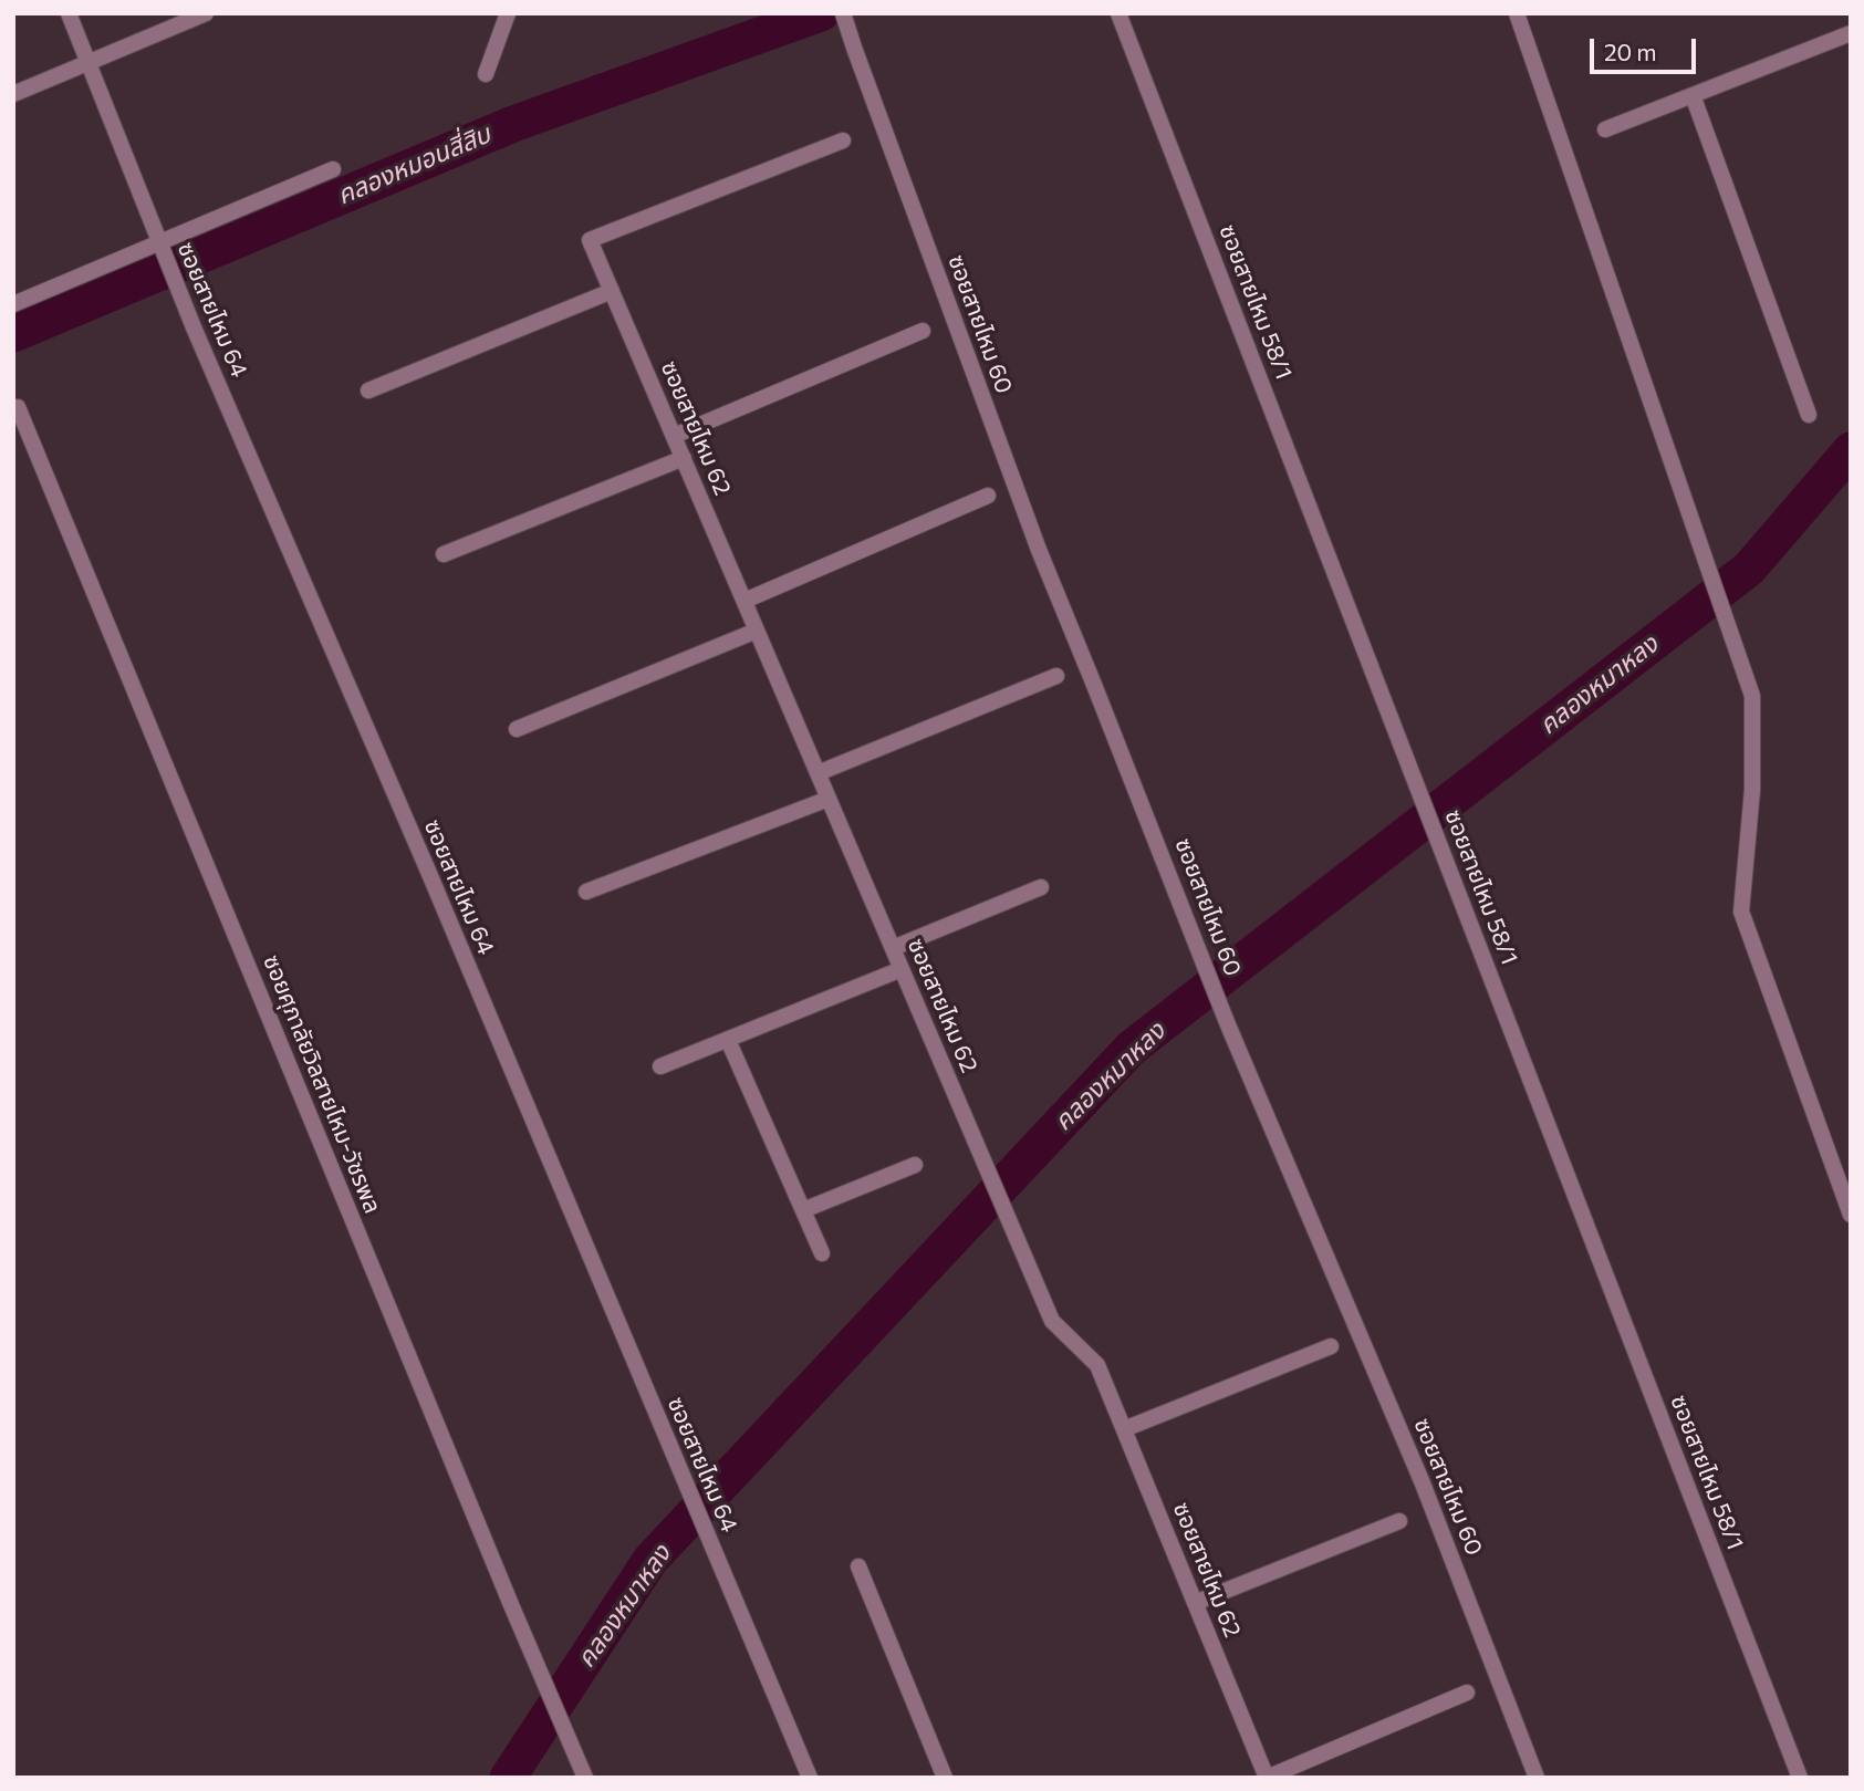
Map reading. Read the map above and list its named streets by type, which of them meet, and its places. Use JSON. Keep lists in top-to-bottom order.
{
  "streets": {
    "street": [
      "ซอยสายไหม 58/1",
      "ซอยสายไหม 64",
      "ซอยสายไหม 60",
      "ซอยสายไหม 62",
      "ซอยศุภาลัยวิลสายไหม-วัชรพล"
    ]
  },
  "water": ["คลองหมอนสี่สิบ", "คลองหมาหลง"],
  "scale_bar": "20 m"
}
